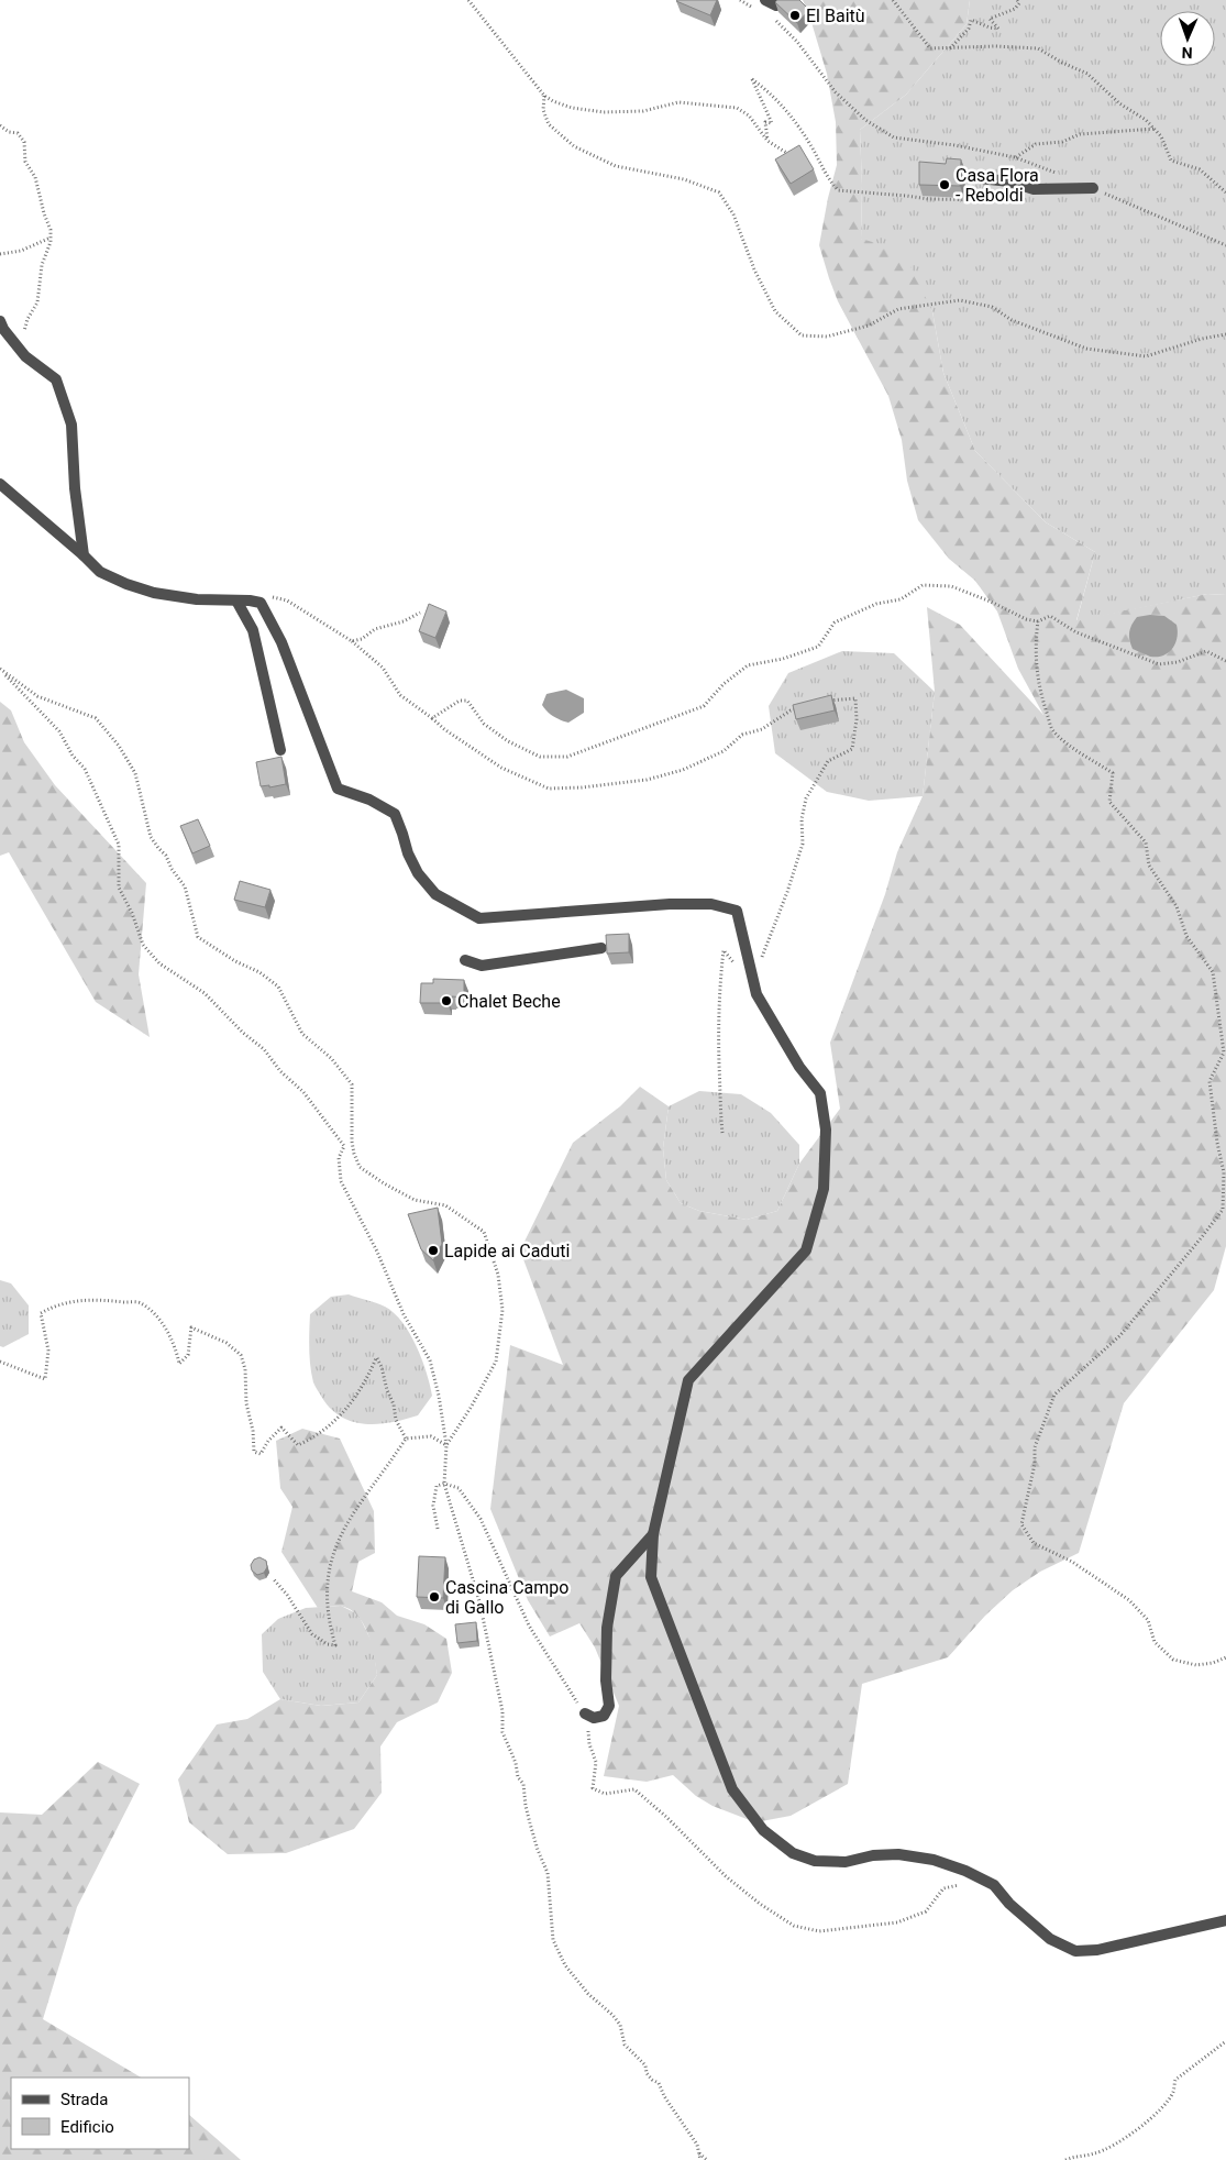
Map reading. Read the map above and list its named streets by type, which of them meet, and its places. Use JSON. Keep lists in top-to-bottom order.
{
  "places": [
    "El Baitù",
    "Casa Flora - Reboldi",
    "Chalet Beche",
    "Lapide ai Caduti",
    "Cascina Campo di Gallo"
  ],
  "legend": ["Strada", "Edificio"],
  "north": "bottom"
}
